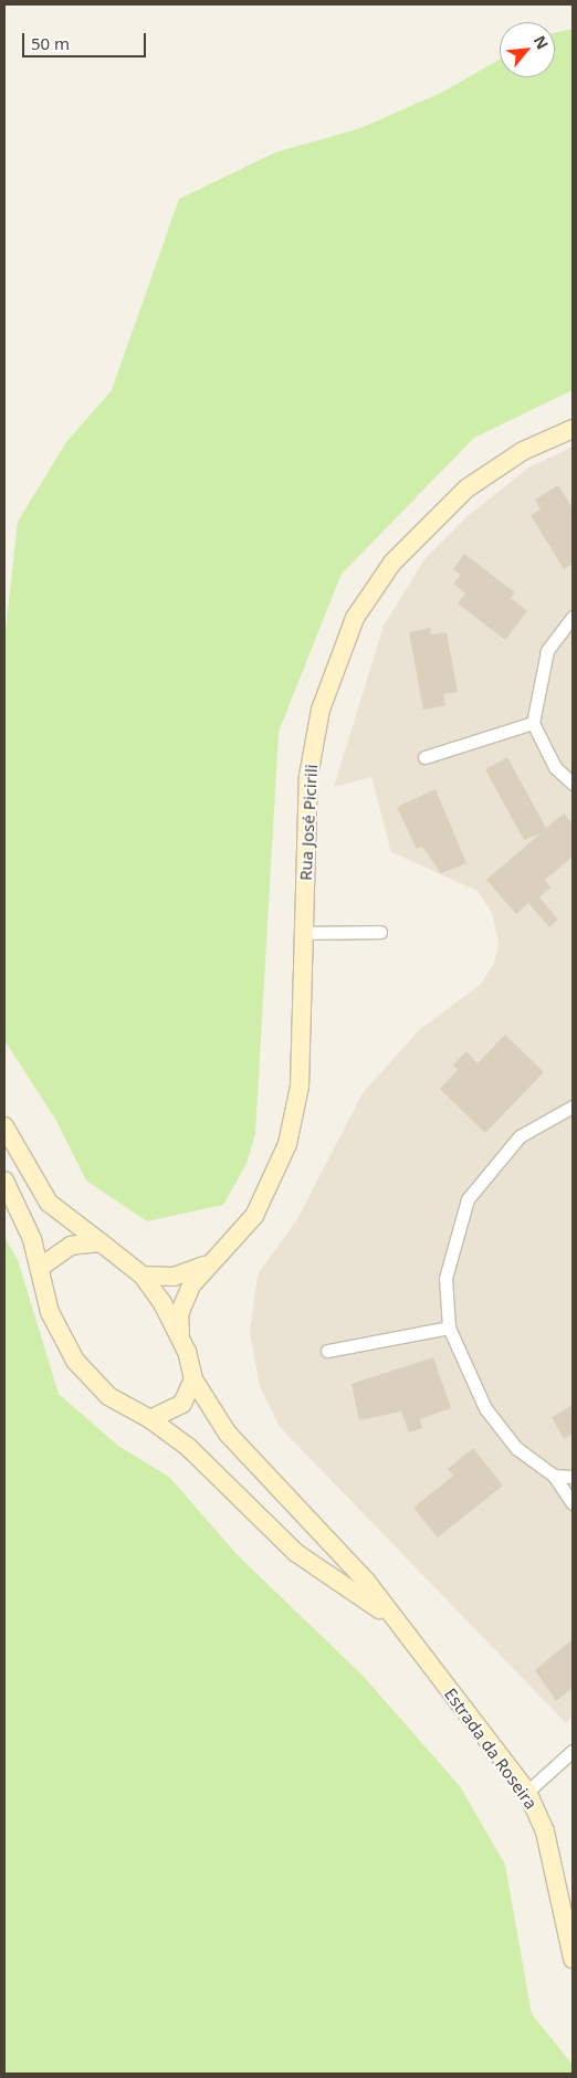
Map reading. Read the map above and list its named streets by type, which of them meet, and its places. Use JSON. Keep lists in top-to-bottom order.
{
  "streets": {
    "street": ["Rua José Picirili", "Estrada da Roseira"]
  },
  "scale_bar": "50 m",
  "north": "top right"
}
